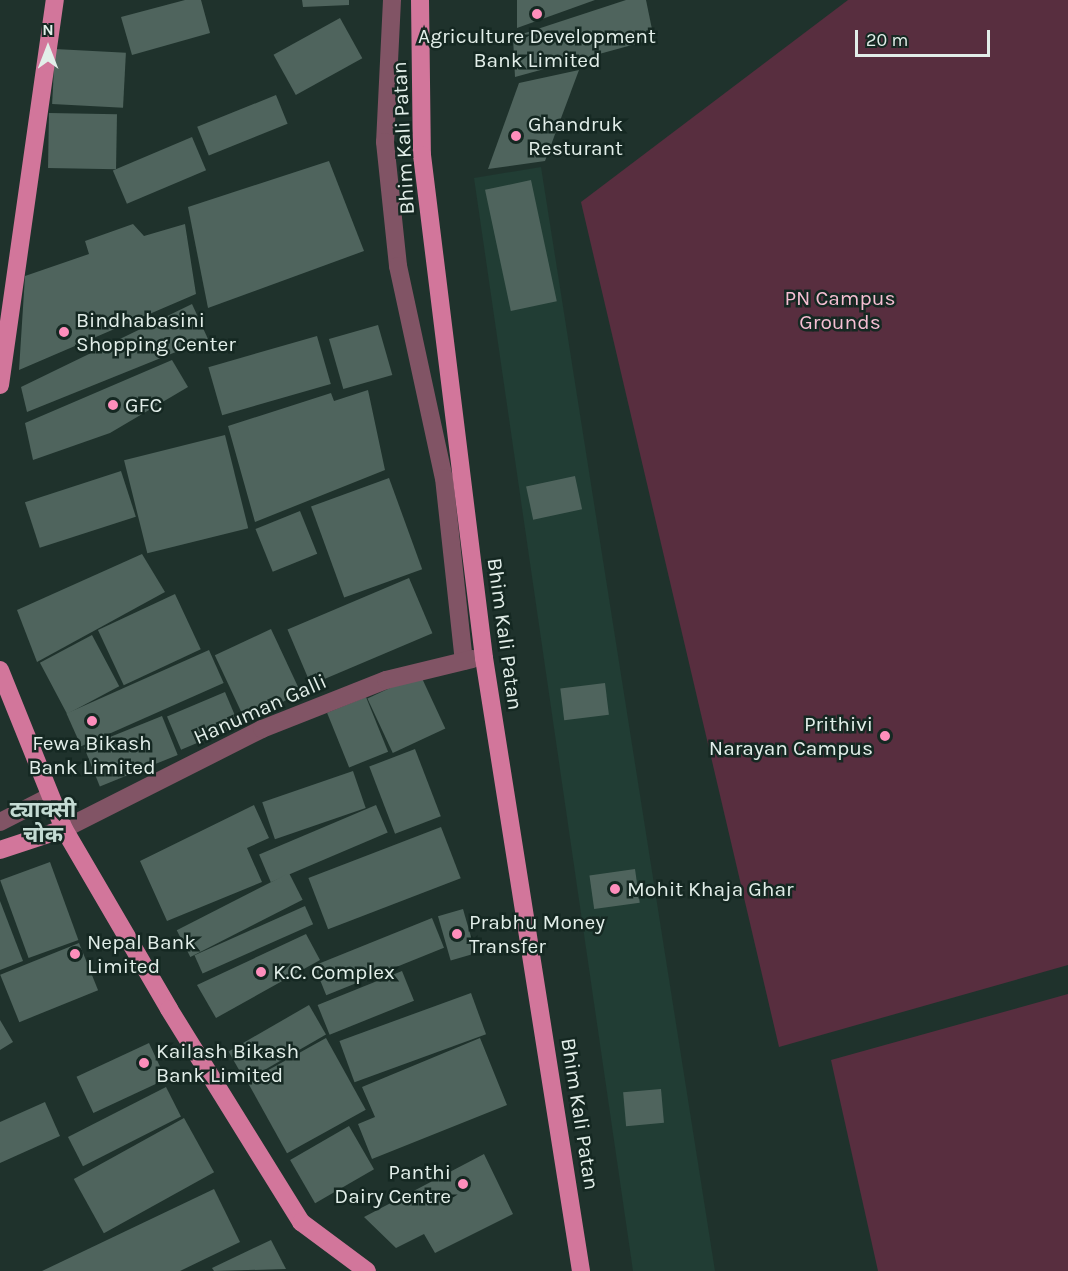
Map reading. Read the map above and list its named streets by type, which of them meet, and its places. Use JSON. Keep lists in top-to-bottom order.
{
  "streets": {
    "main road": ["Bhim Kali Patan"],
    "street": ["Hanuman Galli"]
  },
  "crossings": [
    ["Bhim Kali Patan", "Hanuman Galli"]
  ],
  "districts": ["ट्याक्सी चोक"],
  "parks": ["PN Campus Grounds"],
  "places": [
    "Agriculture Development Bank Limited",
    "Ghandruk Resturant",
    "Bindhabasini Shopping Center",
    "GFC",
    "Fewa Bikash Bank Limited",
    "Prithivi Narayan Campus",
    "Mohit Khaja Ghar",
    "Prabhu Money Transfer",
    "Nepal Bank Limited",
    "K.C. Complex",
    "Kailash Bikash Bank Limited",
    "Panthi Dairy Centre"
  ],
  "scale_bar": "20 m",
  "north": "top"
}
